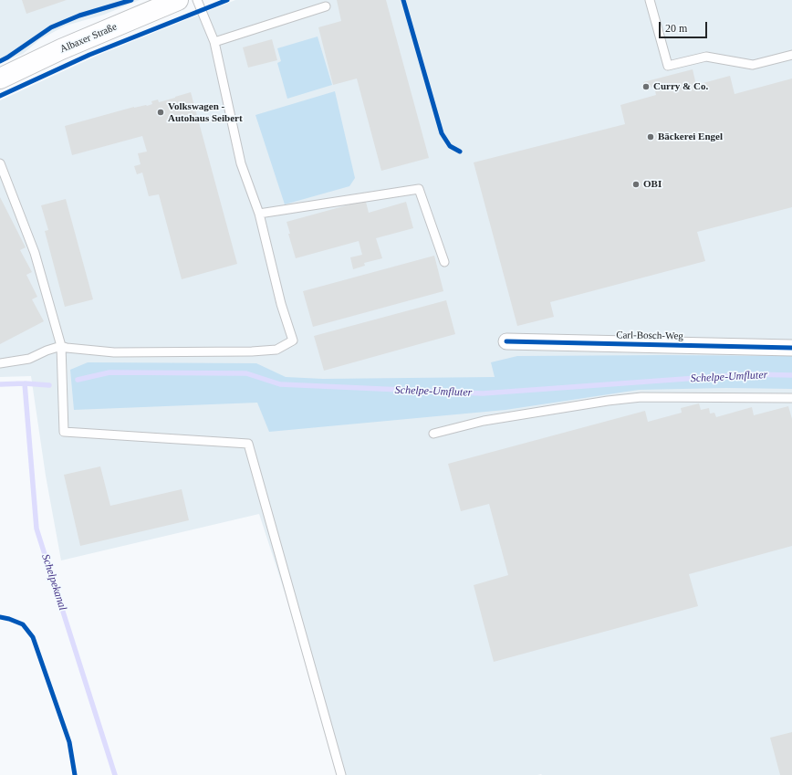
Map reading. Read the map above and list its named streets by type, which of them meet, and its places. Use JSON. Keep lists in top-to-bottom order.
{
  "streets": {
    "main road": ["Albaxer Straße"],
    "street": ["Carl-Bosch-Weg"]
  },
  "water": ["Schelpe-Umfluter", "Schelpekanal"],
  "places": [
    "Curry & Co.",
    "Volkswagen - Autohaus Seibert",
    "Bäckerei Engel",
    "OBI"
  ],
  "scale_bar": "20 m"
}
